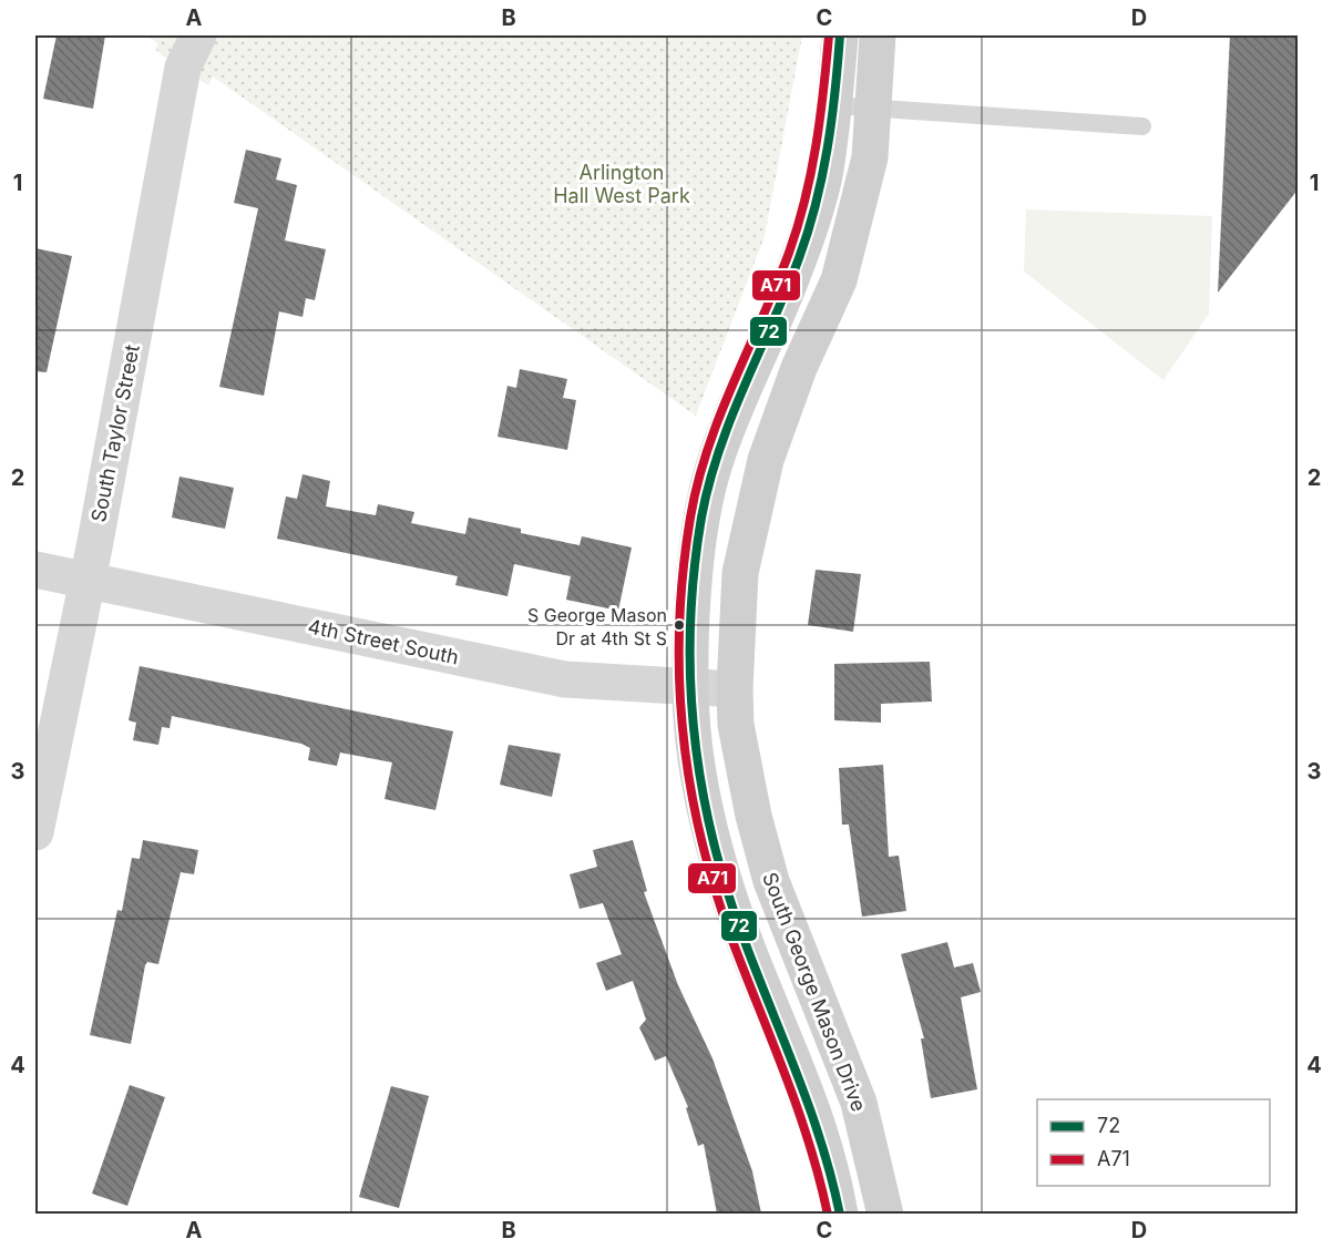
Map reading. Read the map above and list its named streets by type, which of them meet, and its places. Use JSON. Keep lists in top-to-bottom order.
{
  "streets": {
    "main road": ["South George Mason Drive"],
    "street": ["South Taylor Street", "4th Street South"]
  },
  "crossings": [
    ["South Taylor Street", "4th Street South"],
    ["4th Street South", "South George Mason Drive"]
  ],
  "parks": ["Arlington Hall West Park"],
  "places": ["S George Mason Dr at 4th St S"],
  "lines": ["transit line 72", "transit line A71"],
  "legend": ["72", "A71"],
  "grid": {
    "columns": [
      "A",
      "B",
      "C",
      "D"
    ],
    "rows": [
      "1",
      "2",
      "3",
      "4"
    ]
  }
}
